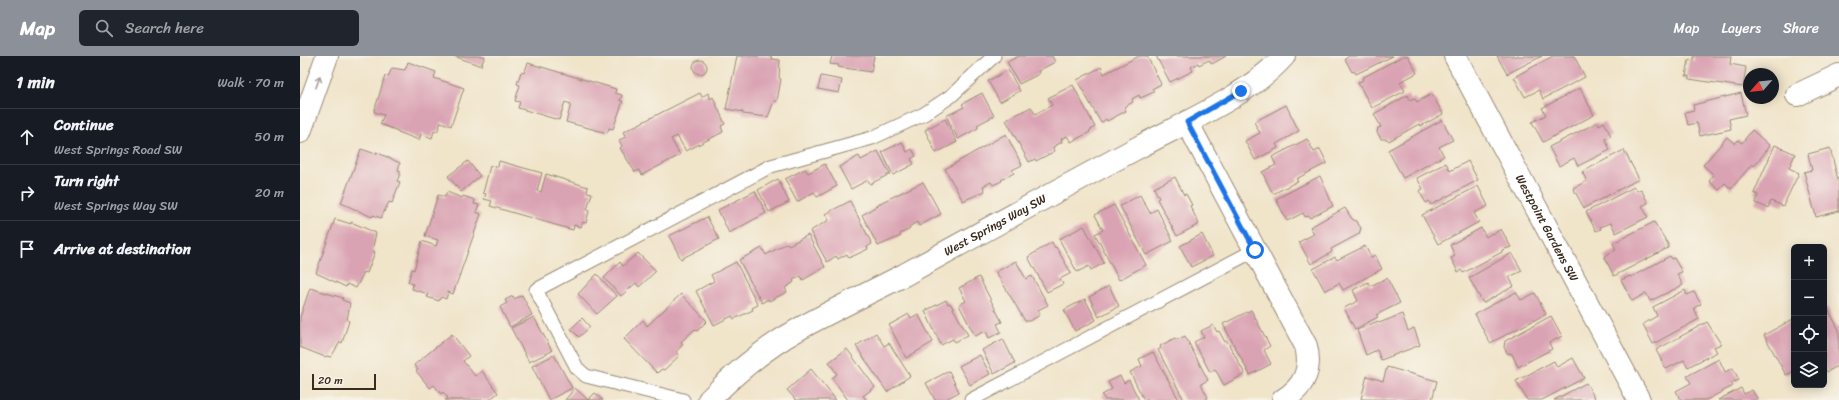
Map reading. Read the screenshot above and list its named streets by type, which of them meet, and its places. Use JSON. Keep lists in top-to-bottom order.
{
  "streets": {
    "street": ["West Springs Way SW", "Westpoint Gardens SW"]
  },
  "scale_bar": "20 m",
  "north": "bottom left",
  "page": {
    "header": "Map",
    "search": "Search here",
    "nav": ["Map", "Layers", "Share"],
    "heading": ["1 min", "Walk · 70 m"],
    "list": [
      ["Continue", "West Springs Road SW", "50 m"],
      ["Turn right", "West Springs Way SW", "20 m"],
      "Arrive at destination"
    ],
    "map_buttons": ["+", "−"],
    "scale": "20 m"
  }
}
